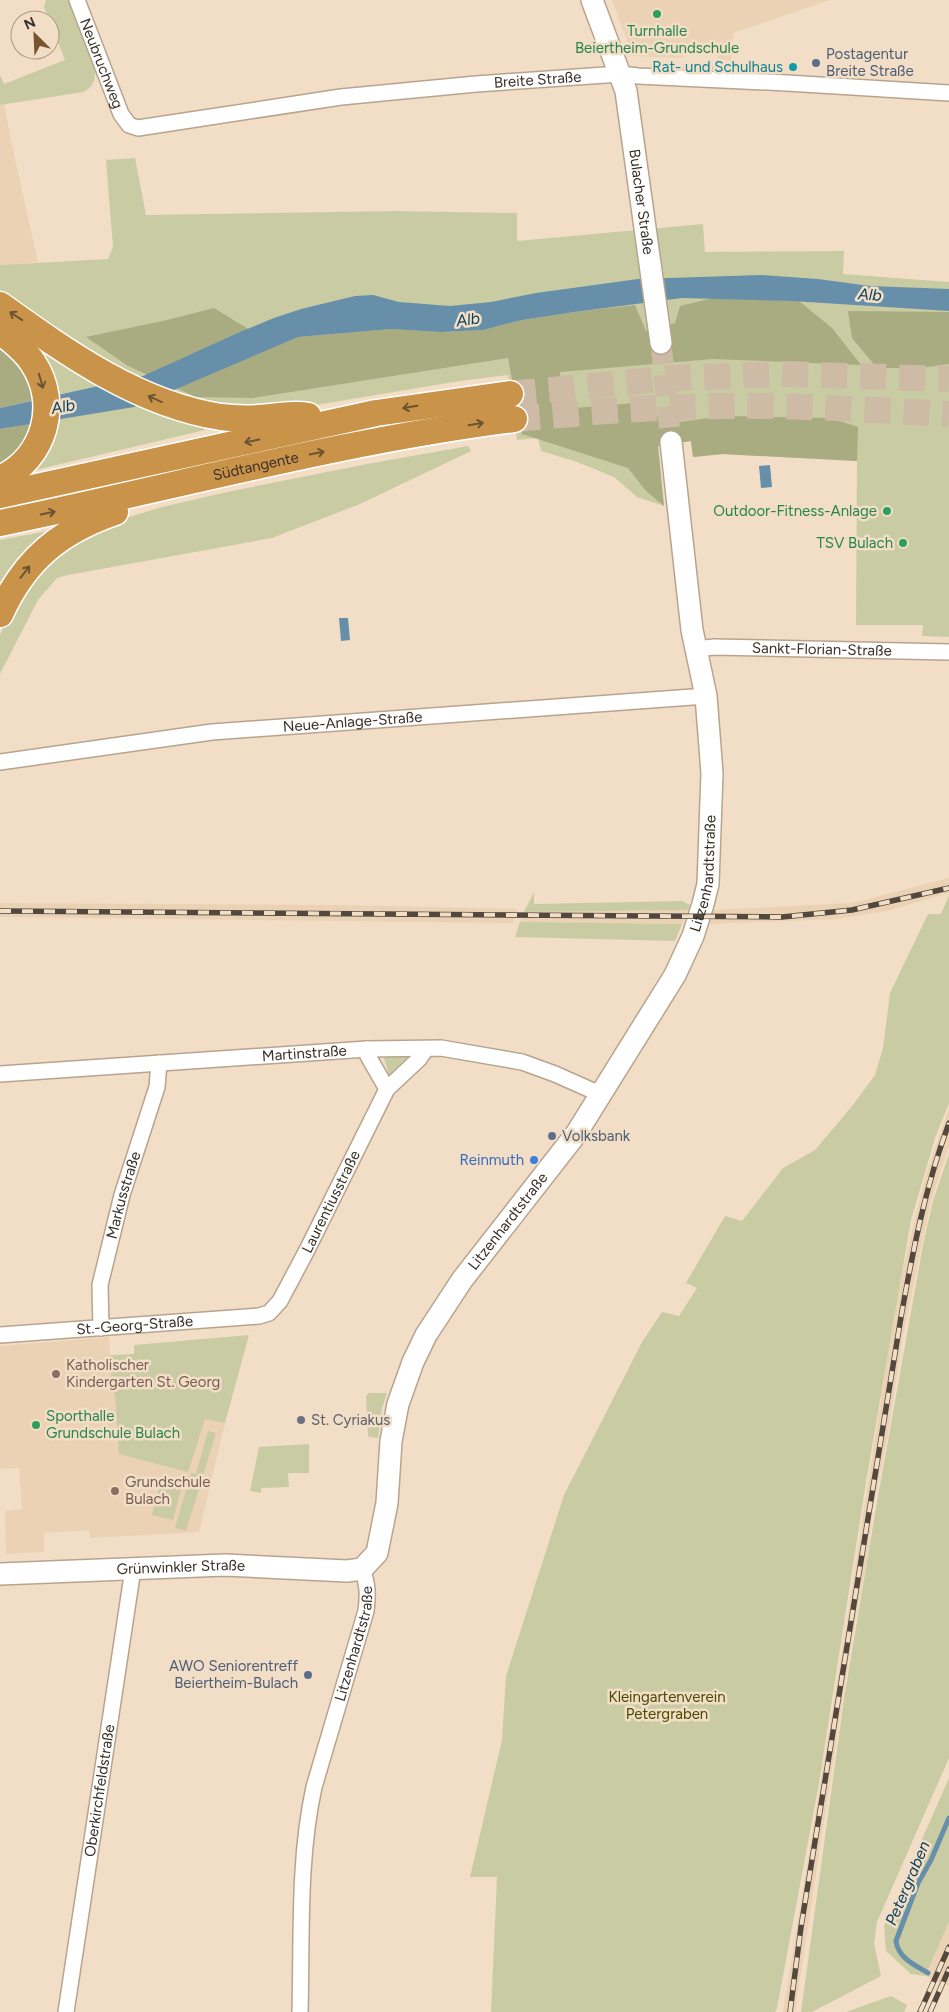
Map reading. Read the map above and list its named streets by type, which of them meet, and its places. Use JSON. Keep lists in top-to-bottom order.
{
  "streets": {
    "highway": ["Südtangente"],
    "street": [
      "Neubruchweg",
      "Breite Straße",
      "Bulacher Straße",
      "Sankt-Florian-Straße",
      "Neue-Anlage-Straße",
      "Litzenhardtstraße",
      "Martinstraße",
      "Markusstraße",
      "Laurentiusstraße",
      "St.-Georg-Straße",
      "Grünwinkler Straße",
      "Oberkirchfeldstraße"
    ]
  },
  "crossings": [
    ["Neubruchweg", "Breite Straße"],
    ["Breite Straße", "Bulacher Straße"],
    ["Sankt-Florian-Straße", "Litzenhardtstraße"],
    ["Neue-Anlage-Straße", "Litzenhardtstraße"],
    ["Litzenhardtstraße", "Martinstraße"],
    ["Litzenhardtstraße", "Grünwinkler Straße"],
    ["Martinstraße", "Markusstraße"],
    ["Martinstraße", "Laurentiusstraße"],
    ["Markusstraße", "St.-Georg-Straße"],
    ["Laurentiusstraße", "St.-Georg-Straße"],
    ["Grünwinkler Straße", "Oberkirchfeldstraße"]
  ],
  "water": ["Alb", "Petergraben"],
  "parks": ["Kleingartenverein Petergraben"],
  "places": [
    "Turnhalle Beiertheim-Grundschule",
    "Postagentur Breite Straße",
    "Rat- und Schulhaus",
    "Outdoor-Fitness-Anlage",
    "TSV Bulach",
    "Volksbank",
    "Reinmuth",
    "Katholischer Kindergarten St. Georg",
    "St. Cyriakus",
    "Sporthalle Grundschule Bulach",
    "Grundschule Bulach",
    "AWO Seniorentreff Beiertheim-Bulach"
  ],
  "north": "top left"
}
